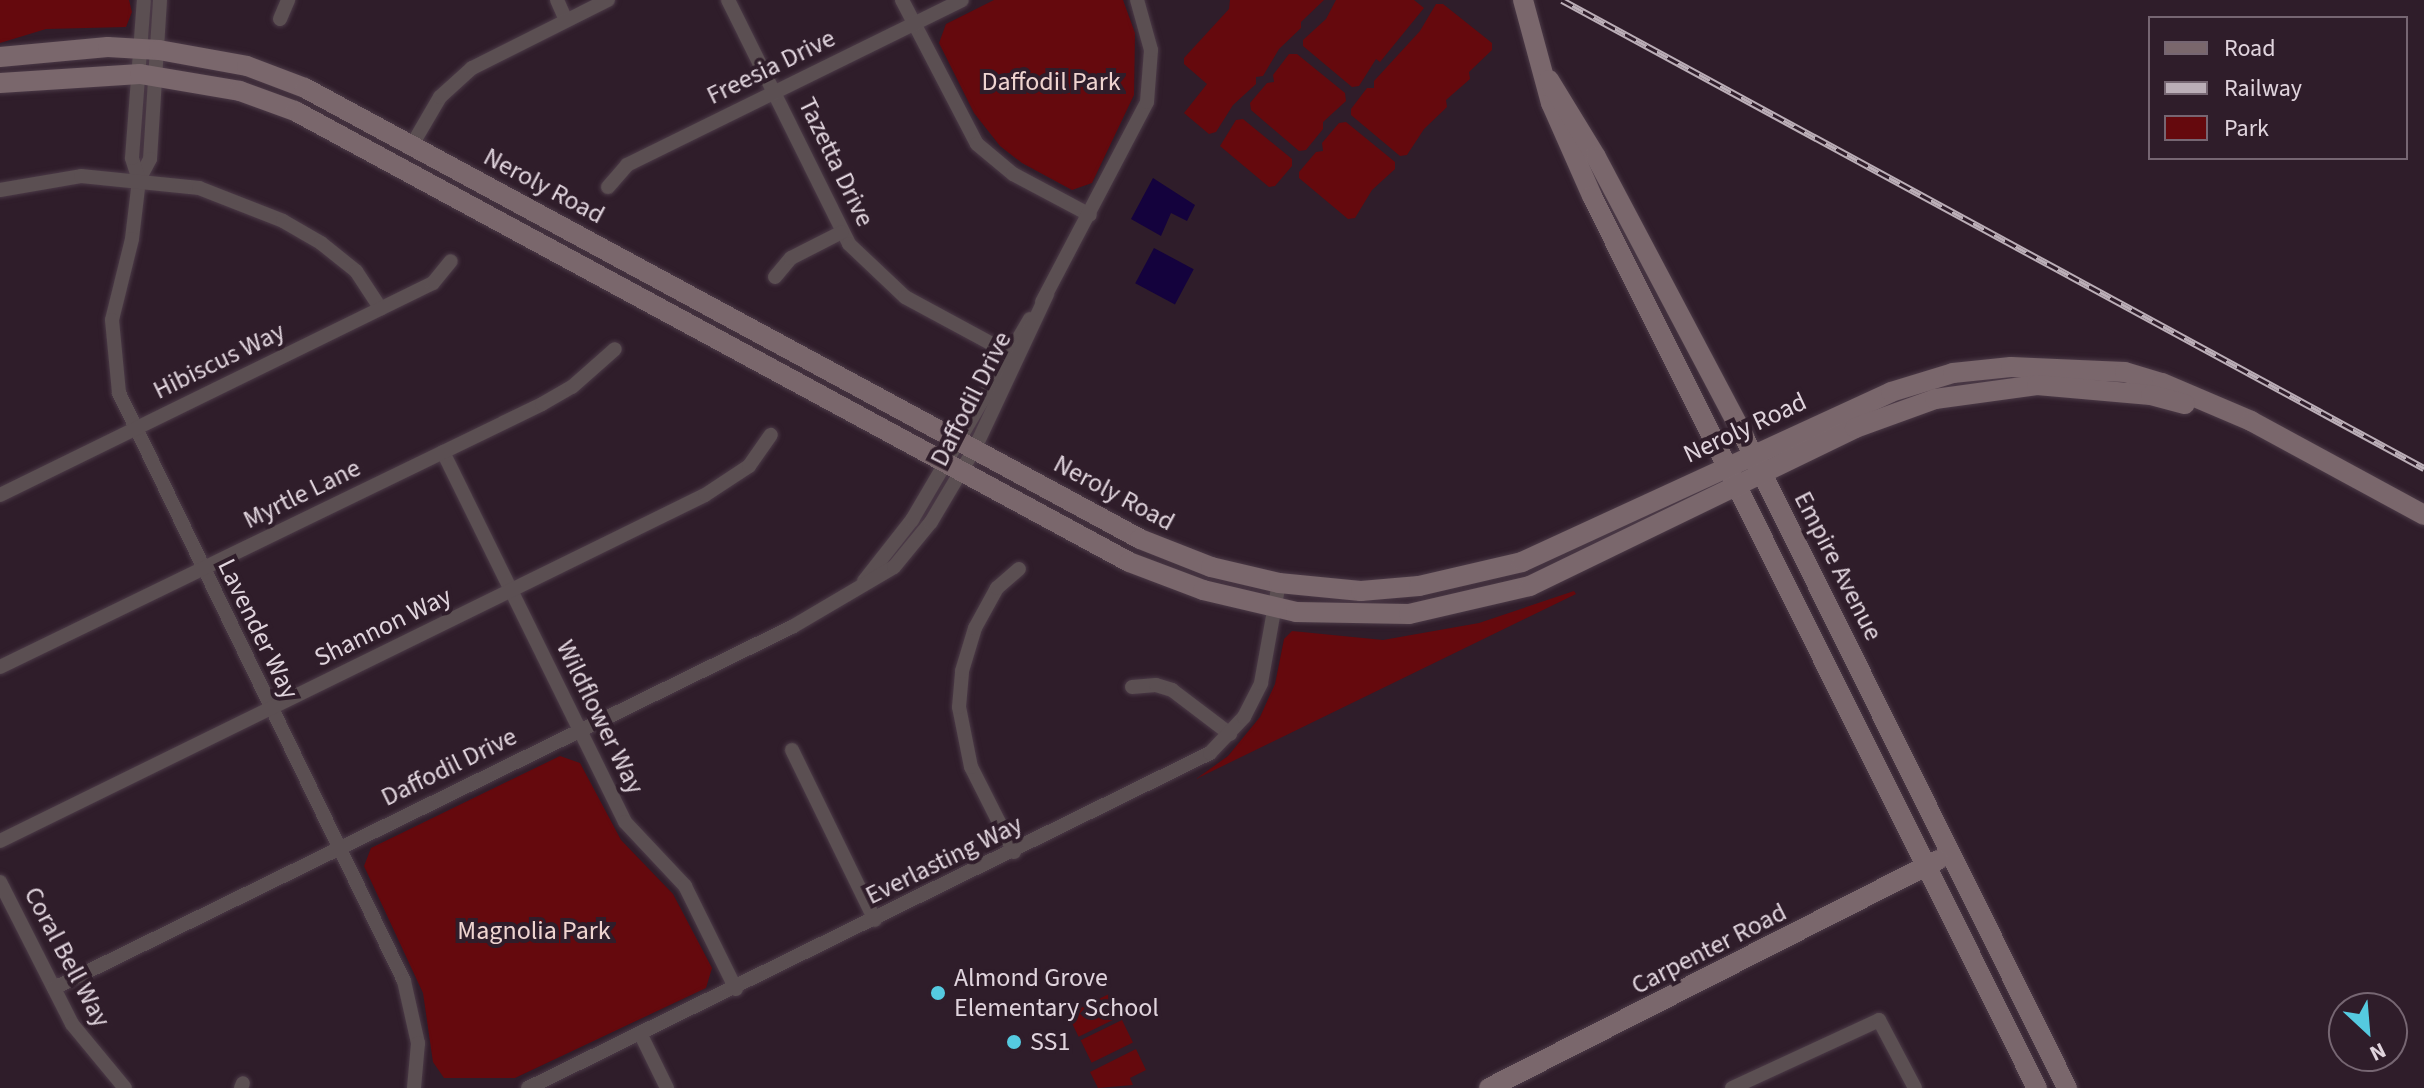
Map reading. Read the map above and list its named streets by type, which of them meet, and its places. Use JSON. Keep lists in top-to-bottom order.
{
  "streets": {
    "street": [
      "Freesia Drive",
      "Tazetta Drive",
      "Neroly Road",
      "Hibiscus Way",
      "Daffodil Drive",
      "Myrtle Lane",
      "Empire Avenue",
      "Shannon Way",
      "Lavender Way",
      "Wildflower Way",
      "Everlasting Way",
      "Carpenter Road",
      "Coral Bell Way"
    ]
  },
  "crossings": [
    ["Freesia Drive", "Tazetta Drive"],
    ["Tazetta Drive", "Daffodil Drive"],
    ["Neroly Road", "Daffodil Drive"],
    ["Neroly Road", "Empire Avenue"],
    ["Neroly Road", "Lavender Way"],
    ["Neroly Road", "Everlasting Way"],
    ["Hibiscus Way", "Lavender Way"],
    ["Daffodil Drive", "Lavender Way"],
    ["Daffodil Drive", "Wildflower Way"],
    ["Daffodil Drive", "Coral Bell Way"],
    ["Myrtle Lane", "Lavender Way"],
    ["Myrtle Lane", "Wildflower Way"],
    ["Empire Avenue", "Carpenter Road"],
    ["Shannon Way", "Lavender Way"],
    ["Shannon Way", "Wildflower Way"],
    ["Wildflower Way", "Everlasting Way"]
  ],
  "parks": ["Daffodil Park", "Magnolia Park"],
  "places": ["Almond Grove Elementary School", "SS1"],
  "legend": ["Road", "Railway", "Park"],
  "north": "bottom right"
}
